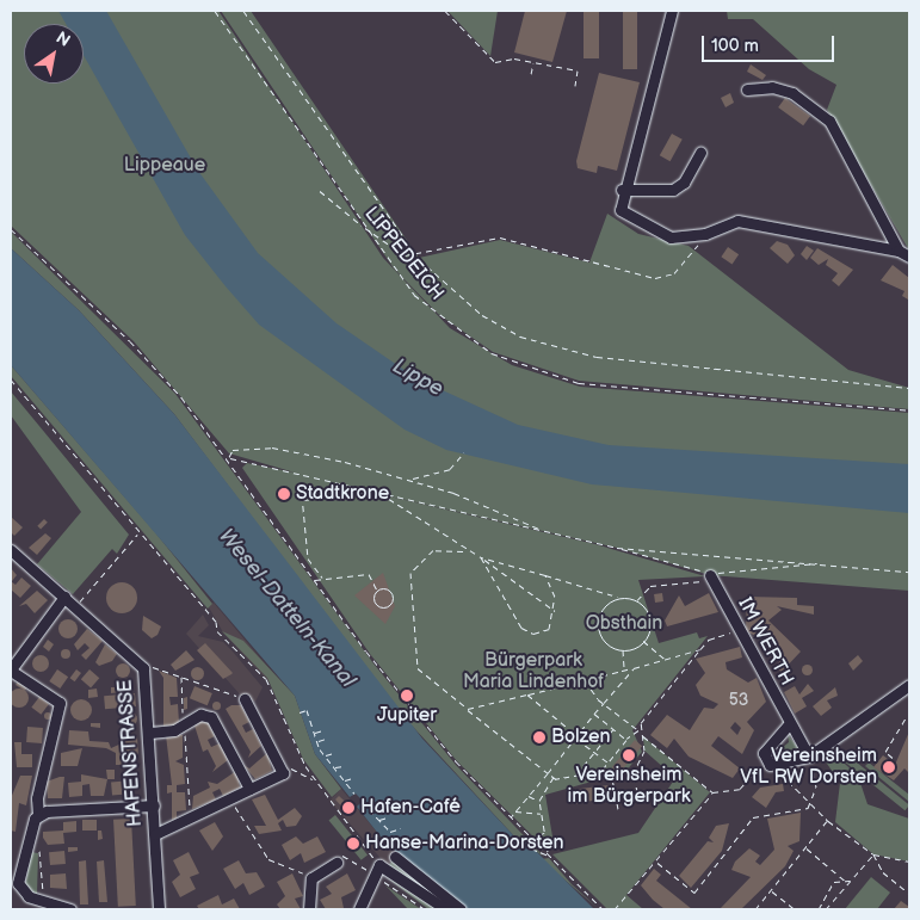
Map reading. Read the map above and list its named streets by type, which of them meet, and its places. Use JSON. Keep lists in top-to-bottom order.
{
  "streets": {
    "street": ["IM WERTH", "HAFENSTRASSE"],
    "path": ["LIPPEDEICH"]
  },
  "water": ["Lippe", "Wesel-Datteln-Kanal"],
  "parks": ["Lippeaue", "Obsthain", "Bürgerpark Maria Lindenhof"],
  "places": [
    "Stadtkrone",
    "Jupiter",
    "Bolzen",
    "Vereinsheim im Bürgerpark",
    "Vereinsheim VfL RW Dorsten",
    "Hafen-Café",
    "Hanse-Marina-Dorsten"
  ],
  "house_numbers": ["53"],
  "scale_bar": "100 m",
  "north": "top right"
}
